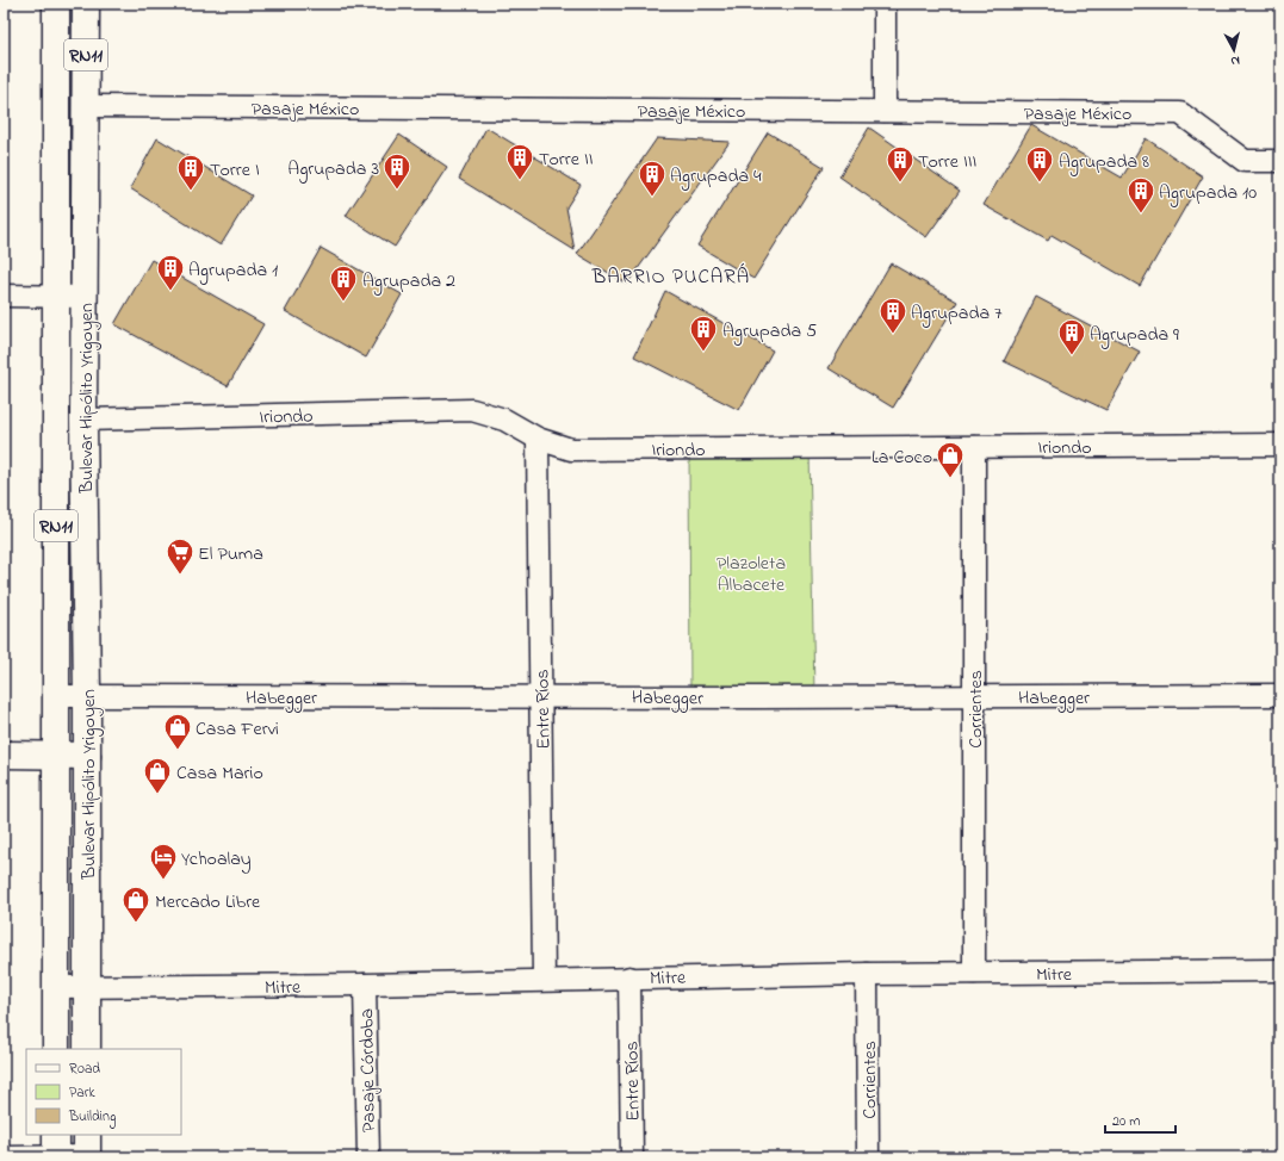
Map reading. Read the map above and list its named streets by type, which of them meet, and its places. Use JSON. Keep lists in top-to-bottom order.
{
  "streets": {
    "main road": ["RN11", "Bulevar Hipólito Yrigoyen"],
    "street": [
      "Pasaje México",
      "Iriondo",
      "Habegger",
      "Entre Ríos",
      "Corrientes",
      "Mitre",
      "Pasaje Córdoba"
    ]
  },
  "crossings": [
    ["Pasaje México", "Bulevar Hipólito Yrigoyen"],
    ["Bulevar Hipólito Yrigoyen", "Iriondo"],
    ["Bulevar Hipólito Yrigoyen", "Habegger"],
    ["Bulevar Hipólito Yrigoyen", "Mitre"],
    ["Iriondo", "Entre Ríos"],
    ["Iriondo", "Corrientes"],
    ["Habegger", "Entre Ríos"],
    ["Habegger", "Corrientes"],
    ["Entre Ríos", "Mitre"],
    ["Corrientes", "Mitre"],
    ["Mitre", "Pasaje Córdoba"]
  ],
  "districts": ["BARRIO PUCARÁ"],
  "parks": ["Plazoleta Albacete"],
  "places": {
    "building": [
      "Torre II",
      "Torre III",
      "Agrupada 8",
      "Agrupada 3",
      "Torre I",
      "Agrupada 4",
      "Agrupada 10",
      "Agrupada 1",
      "Agrupada 2",
      "Agrupada 7",
      "Agrupada 5",
      "Agrupada 9"
    ],
    "shop": [
      "La Coco",
      "Casa Fervi",
      "Casa Mario",
      "Mercado Libre"
    ],
    "supermarket": ["El Puma"],
    "hotel": ["Ychoalay"]
  },
  "legend": ["Road", "Park", "Building"],
  "scale_bar": "20 m",
  "north": "bottom"
}
